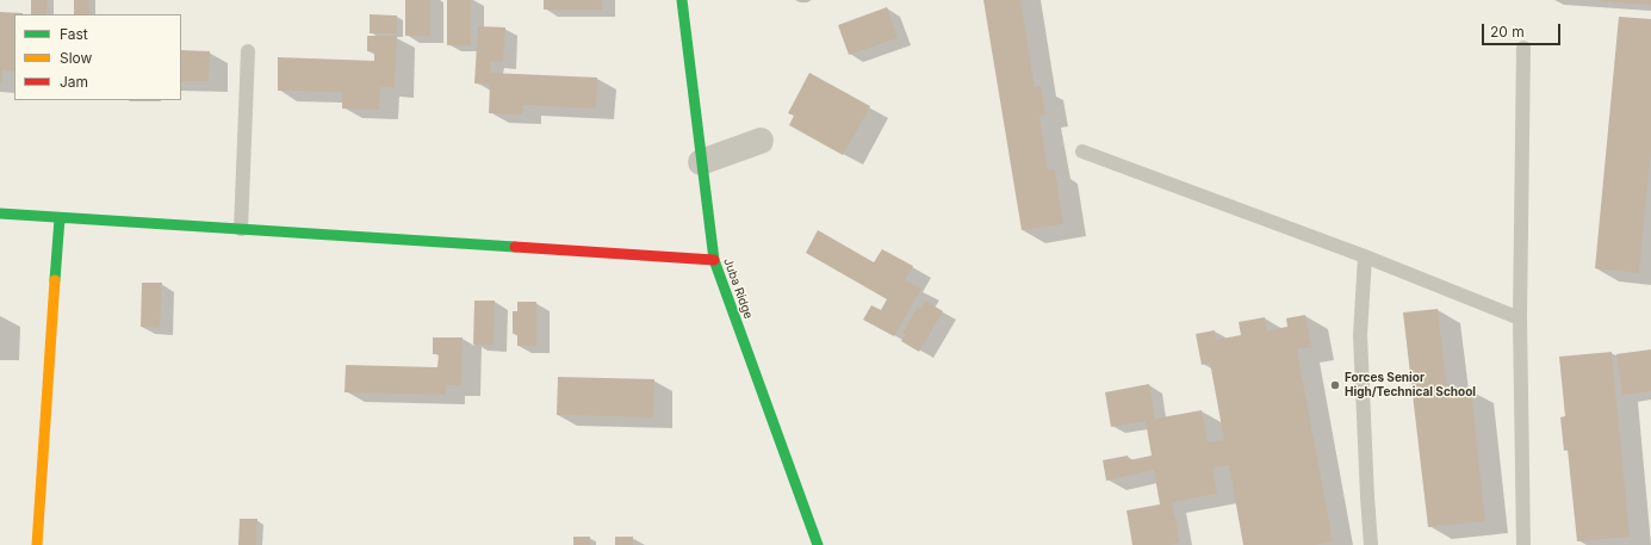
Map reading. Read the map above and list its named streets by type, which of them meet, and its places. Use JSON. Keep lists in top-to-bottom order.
{
  "streets": {
    "street": ["Juba Ridge"]
  },
  "places": ["Forces Senior High/Technical School"],
  "legend": ["Fast", "Slow", "Jam"],
  "scale_bar": "20 m"
}
